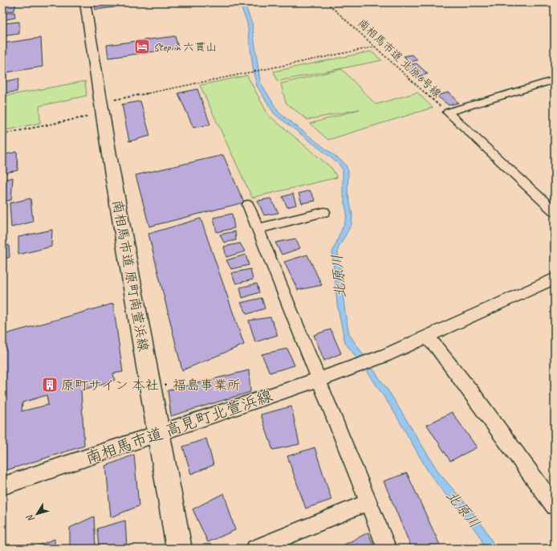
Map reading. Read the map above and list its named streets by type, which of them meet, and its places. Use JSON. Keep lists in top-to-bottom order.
{
  "streets": {
    "street": ["南相馬市道 原町南萱浜線", "南相馬市道 高見町北萱浜線"],
    "path": ["南相馬市道 北原6号線"]
  },
  "crossings": [
    ["南相馬市道 原町南萱浜線", "南相馬市道 高見町北萱浜線"]
  ],
  "water": ["北原川"],
  "places": {
    "hotel": ["Step in 六貫山"],
    "building": ["原町サイン 本社・福島事業所"]
  },
  "north": "bottom left"
}
